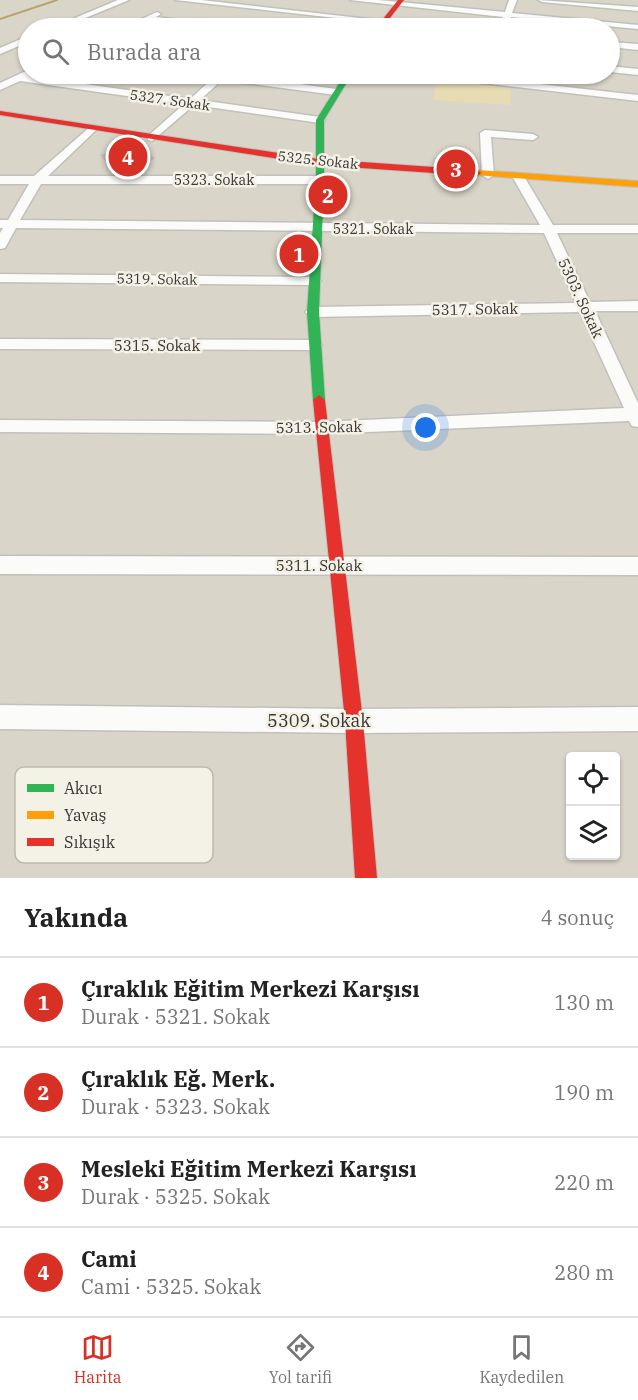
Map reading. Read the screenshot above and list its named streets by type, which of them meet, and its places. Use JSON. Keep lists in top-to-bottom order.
{
  "streets": {
    "street": [
      "5327. Sokak",
      "5325. Sokak",
      "5323. Sokak",
      "5321. Sokak",
      "5319. Sokak",
      "5303. Sokak",
      "5317. Sokak",
      "5315. Sokak",
      "5313. Sokak",
      "5311. Sokak",
      "5309. Sokak"
    ]
  },
  "crossings": [
    ["5325. Sokak", "5303. Sokak"],
    ["5321. Sokak", "5303. Sokak"],
    ["5303. Sokak", "5317. Sokak"],
    ["5303. Sokak", "5313. Sokak"]
  ],
  "legend": ["Akıcı", "Yavaş", "Sıkışık"],
  "page": {
    "search": "Burada ara",
    "pins": [
      "4",
      "3",
      "2",
      "1"
    ],
    "heading": ["Yakında", "4 sonuç"],
    "list": [
      {
        "mark": "1",
        "name": "Çıraklık Eğitim Merkezi Karşısı",
        "note": "Durak · 5321. Sokak",
        "value": "130 m"
      },
      {
        "mark": "2",
        "name": "Çıraklık Eğ. Merk.",
        "note": "Durak · 5323. Sokak",
        "value": "190 m"
      },
      {
        "mark": "3",
        "name": "Mesleki Eğitim Merkezi Karşısı",
        "note": "Durak · 5325. Sokak",
        "value": "220 m"
      },
      {
        "mark": "4",
        "name": "Cami",
        "note": "Cami · 5325. Sokak",
        "value": "280 m"
      }
    ],
    "nav": ["Harita", "Yol tarifi", "Kaydedilen"]
  }
}
